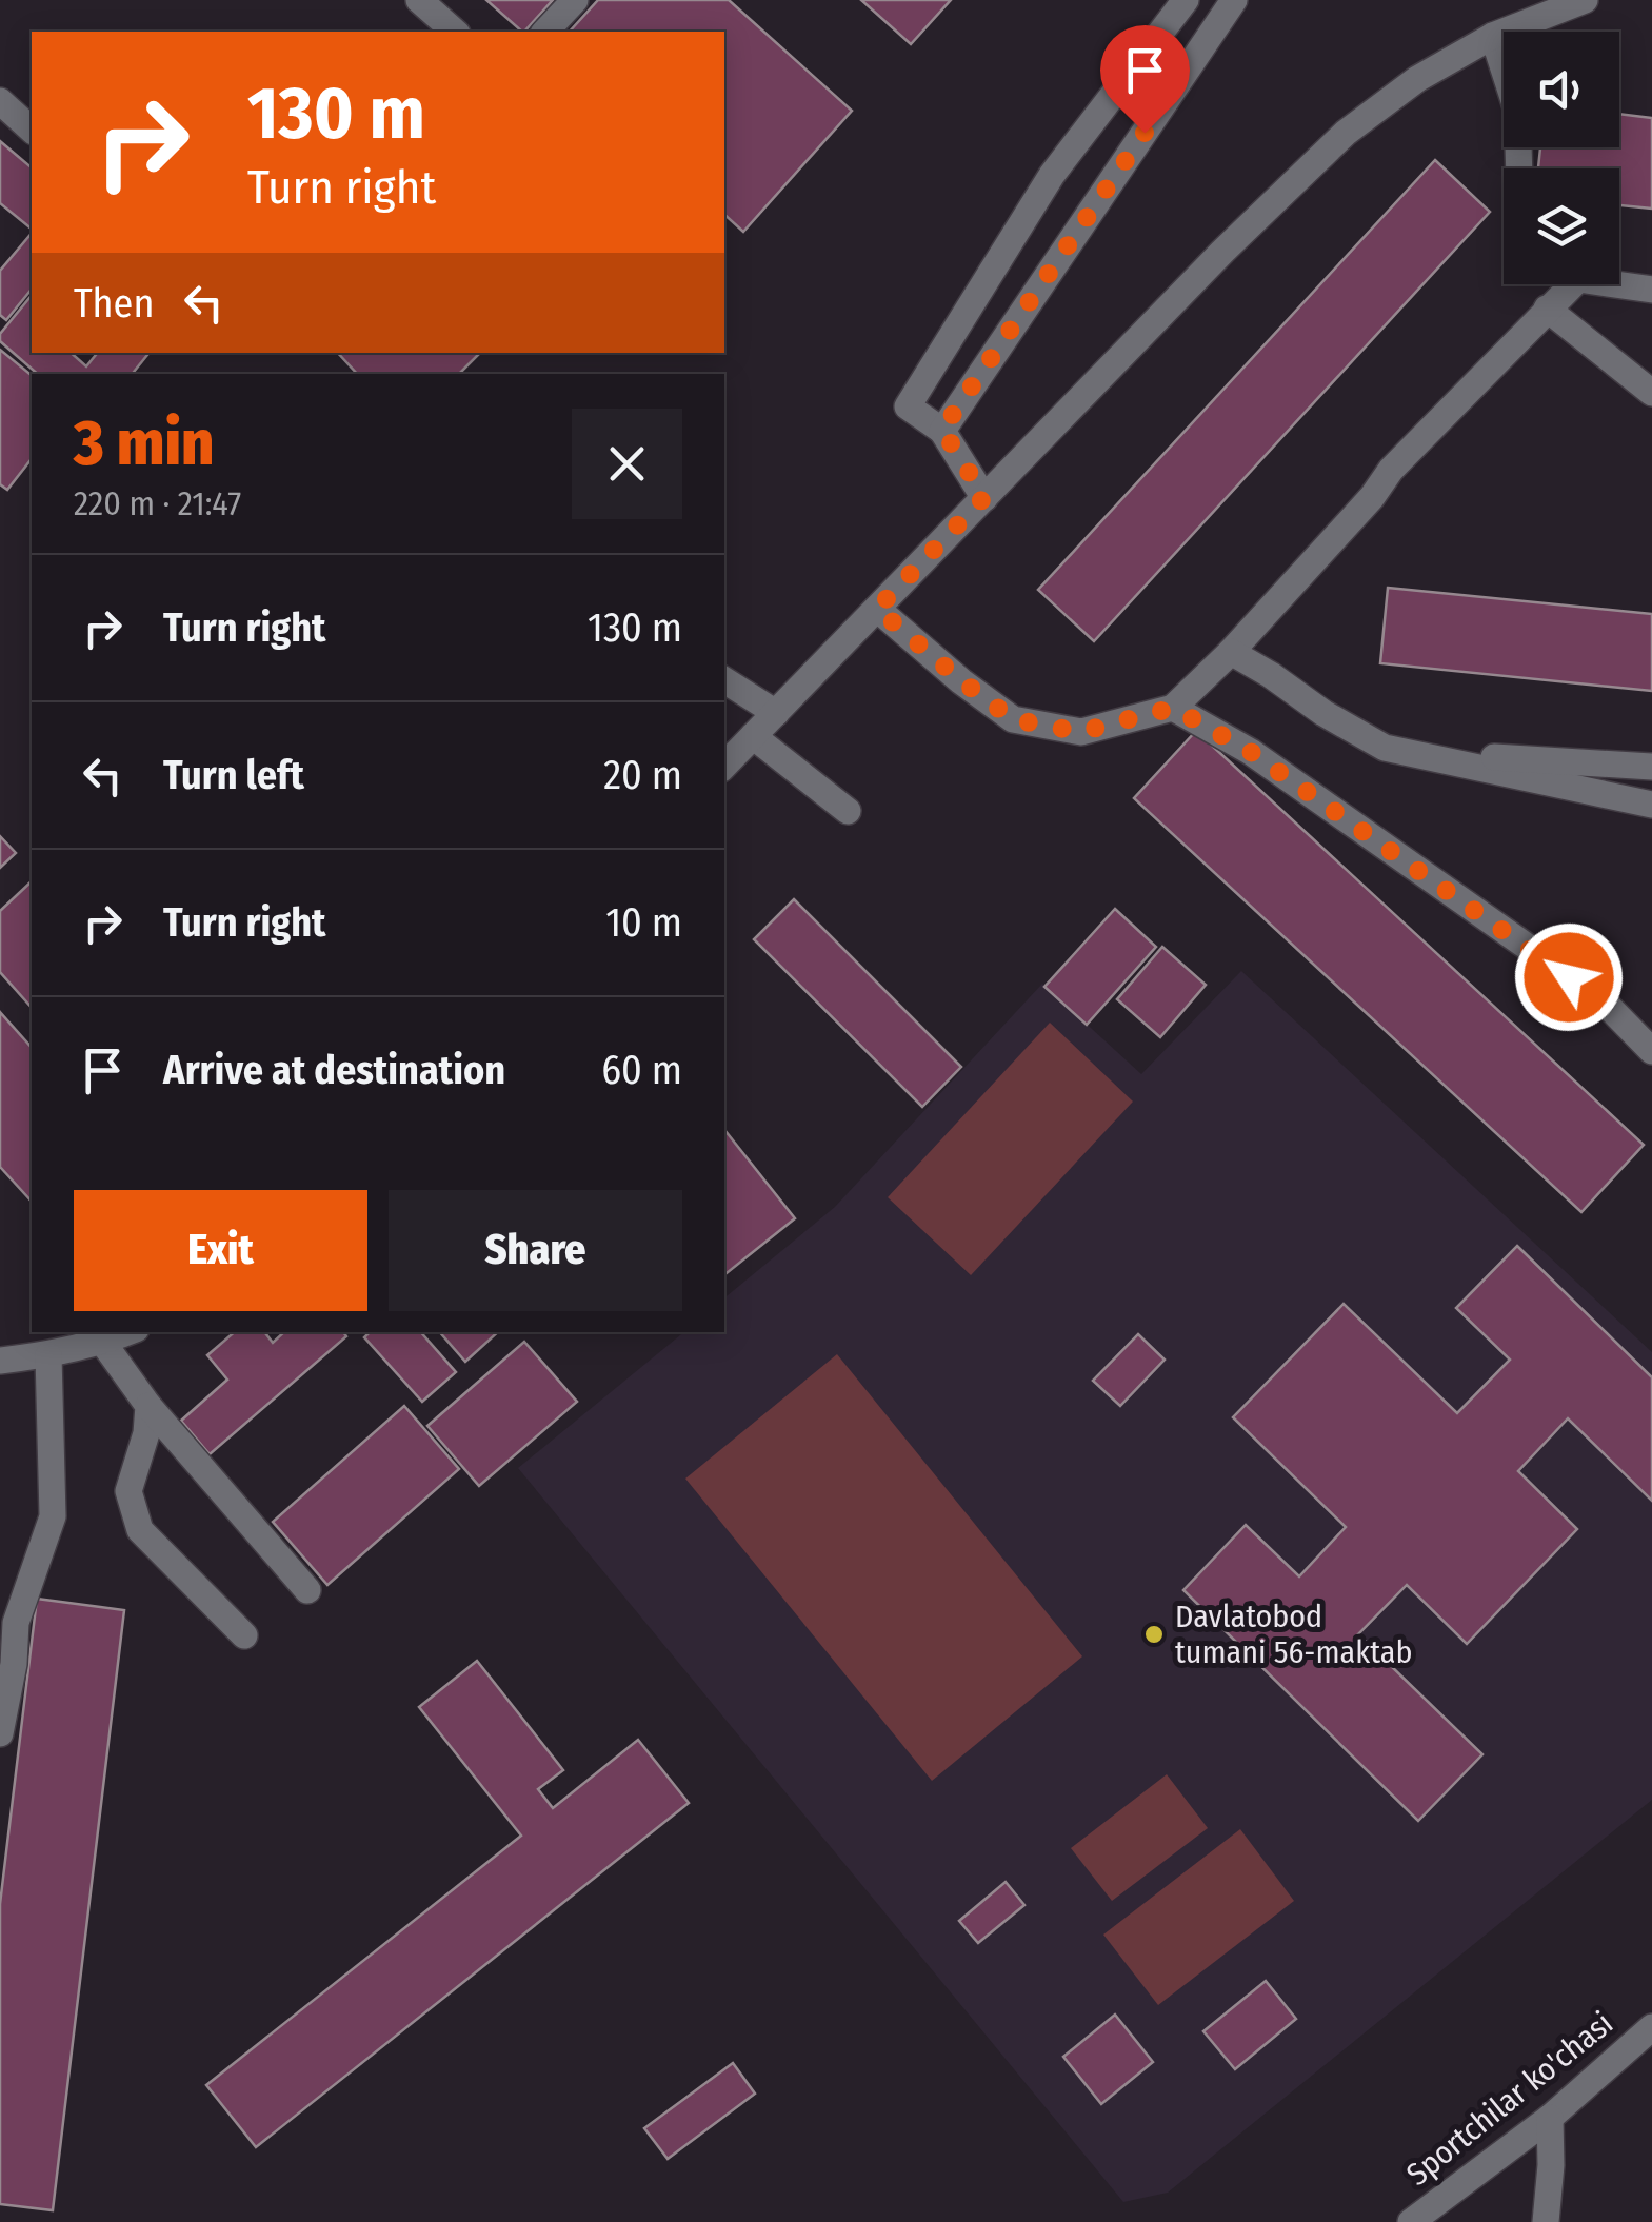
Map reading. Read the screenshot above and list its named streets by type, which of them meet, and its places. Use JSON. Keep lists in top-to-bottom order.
{
  "streets": {
    "street": ["Sportchilar ko'chasi"]
  },
  "places": ["Davlatobod tumani 56-maktab"],
  "page": {
    "turn": ["130 m", "Turn right"],
    "then": "Then",
    "heading": ["3 min", "220 m · 21:47"],
    "list": [
      {
        "name": "Turn right",
        "value": "130 m"
      },
      {
        "name": "Turn left",
        "value": "20 m"
      },
      {
        "name": "Turn right",
        "value": "10 m"
      },
      {
        "name": "Arrive at destination",
        "value": "60 m"
      }
    ],
    "buttons": ["Exit", "Share"]
  }
}
